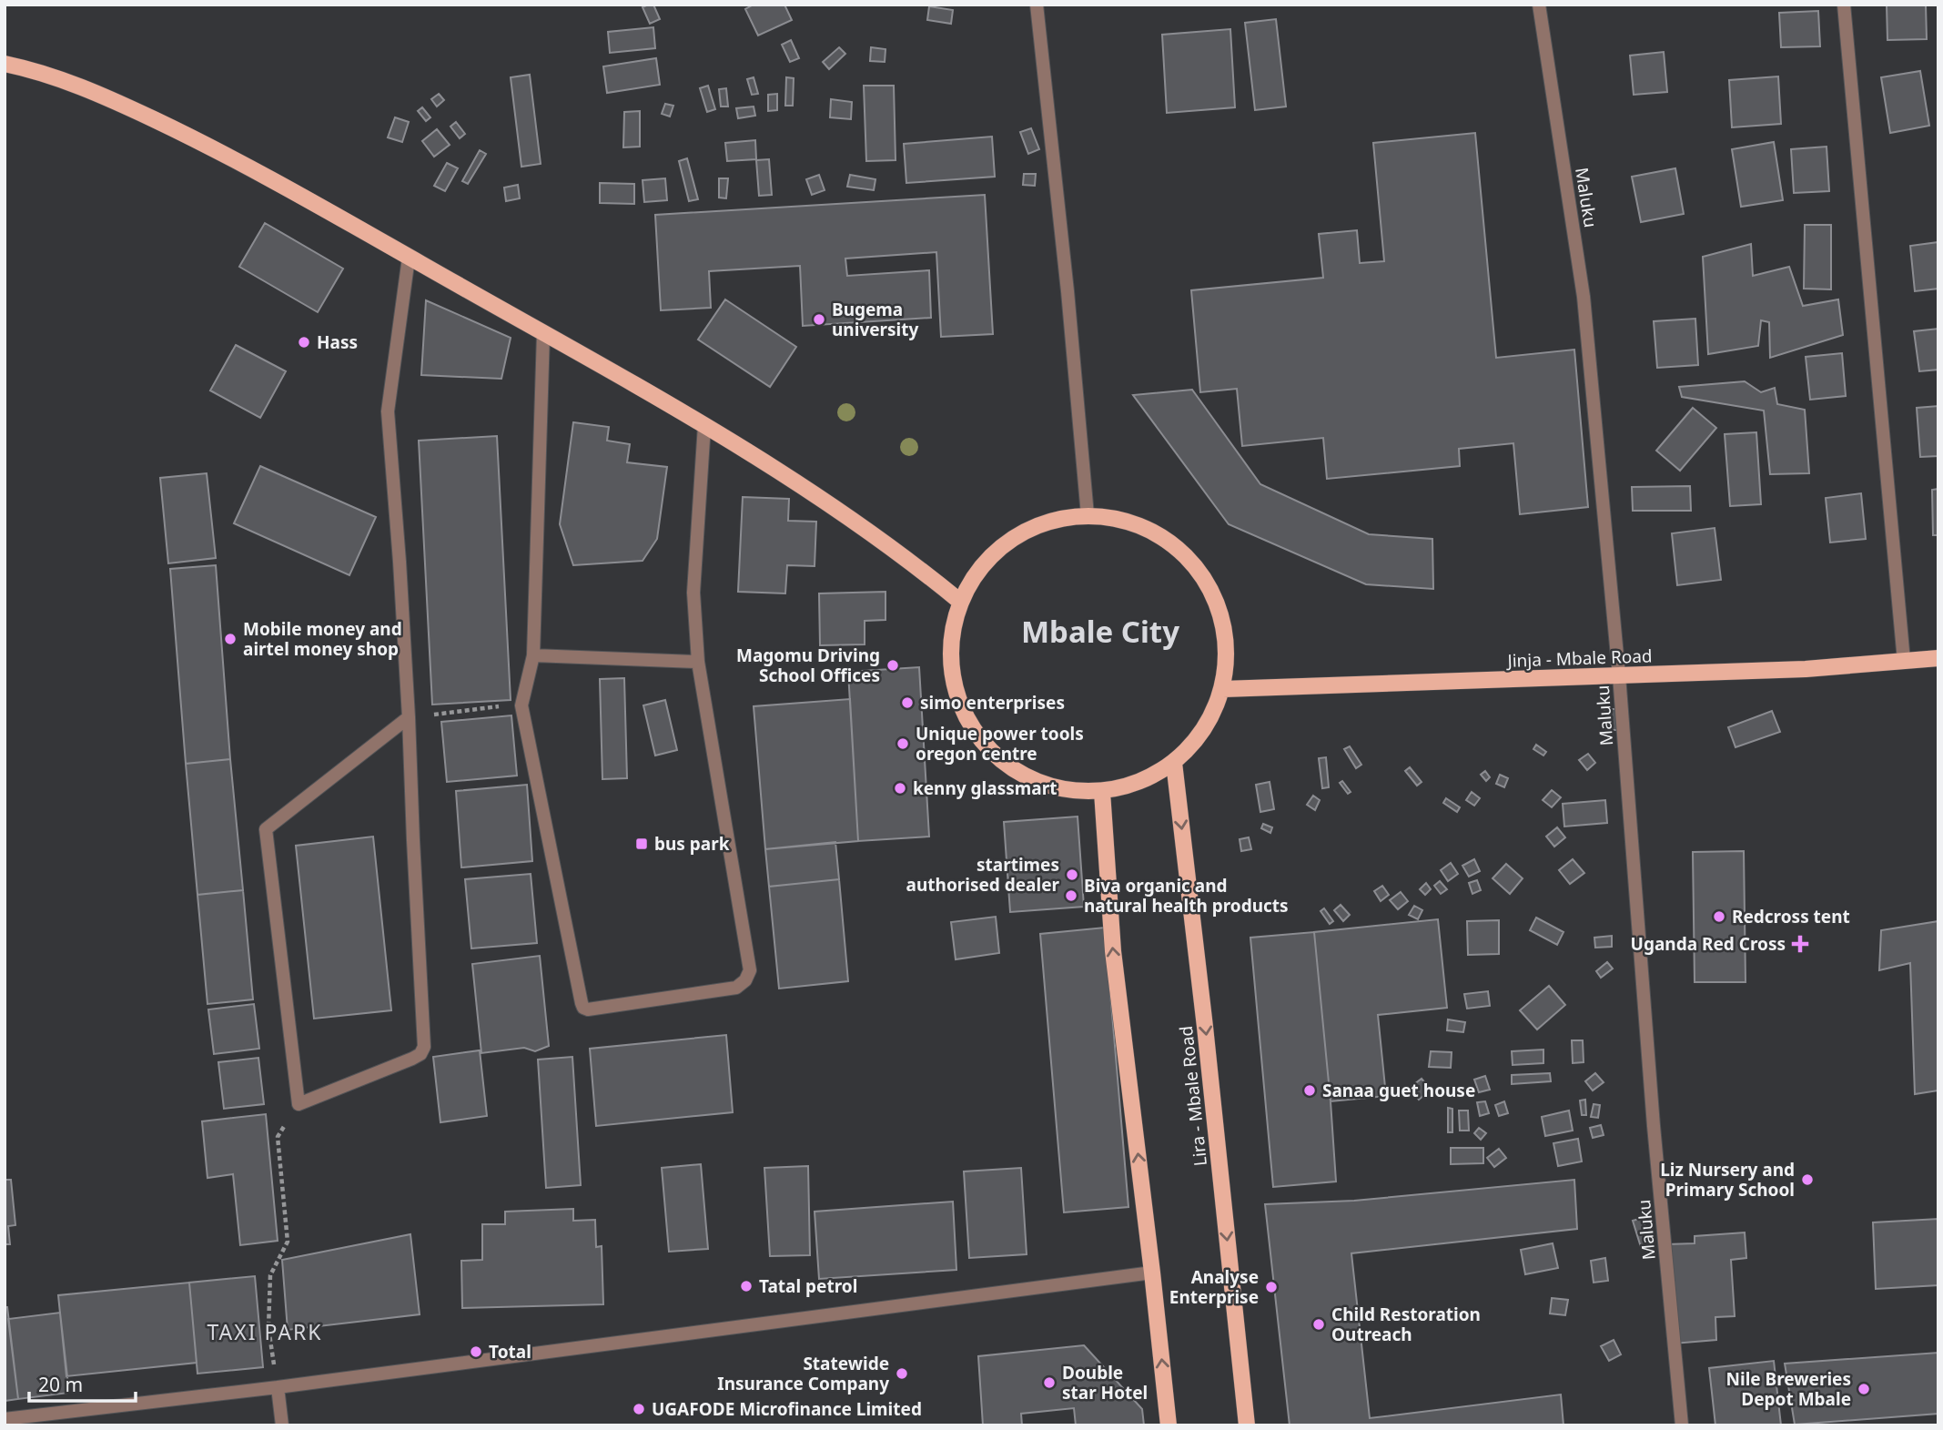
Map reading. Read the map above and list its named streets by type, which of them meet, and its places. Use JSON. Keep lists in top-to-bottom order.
{
  "streets": {
    "main road": ["Jinja - Mbale Road", "Lira - Mbale Road"],
    "street": ["Maluku"]
  },
  "crossings": [
    ["Maluku", "Jinja - Mbale Road"]
  ],
  "districts": ["Mbale City", "TAXI PARK"],
  "places": {
    "other": [
      "Bugema university",
      "Hass",
      "Mobile money and airtel money shop",
      "Magomu Driving School Offices",
      "simo enterprises",
      "Unique power tools oregon centre",
      "kenny glassmart",
      "startimes authorised dealer",
      "Biva organic and natural health products",
      "Redcross tent",
      "Sanaa guet house",
      "Liz Nursery and Primary School",
      "Tatal petrol",
      "Analyse Enterprise",
      "Child Restoration Outreach",
      "Total",
      "Statewide Insurance Company",
      "Double star Hotel",
      "Nile Breweries Depot Mbale",
      "UGAFODE Microfinance Limited"
    ],
    "transit": ["bus park"],
    "health": ["Uganda Red Cross"]
  },
  "scale_bar": "20 m"
}
